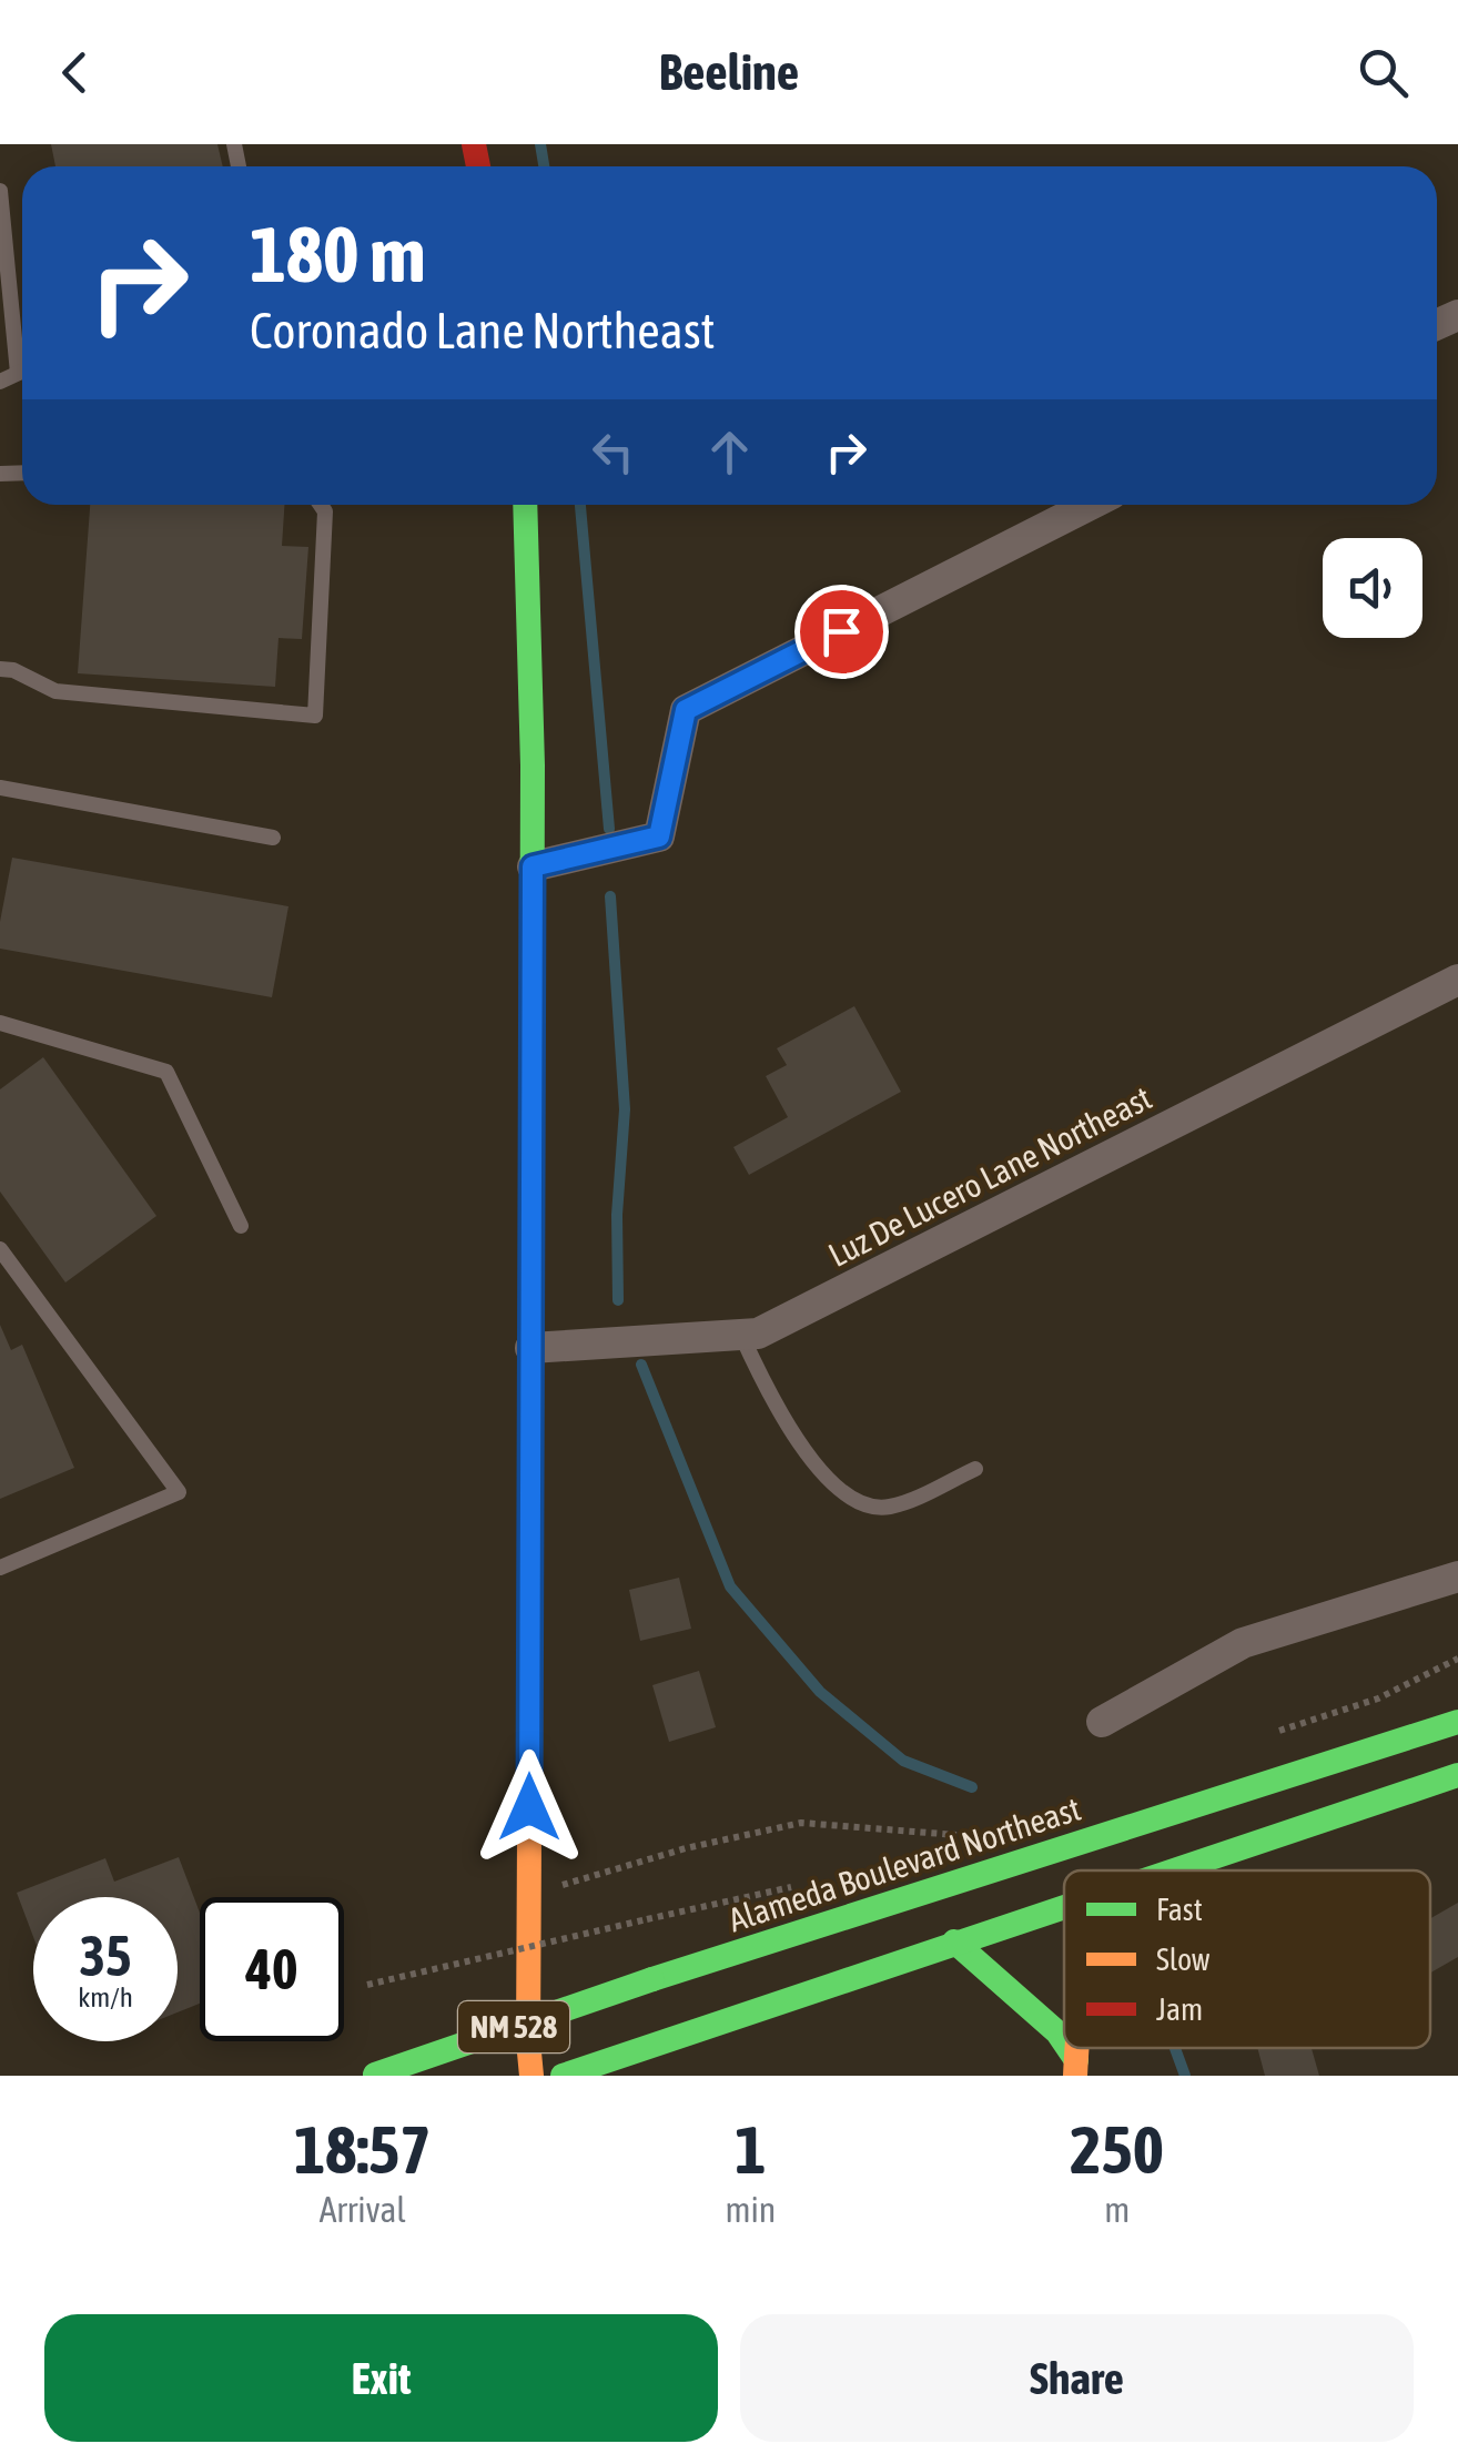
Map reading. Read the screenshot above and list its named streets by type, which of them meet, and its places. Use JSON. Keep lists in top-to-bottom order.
{
  "streets": {
    "main road": ["Alameda Boulevard Northeast", "NM 528"],
    "street": ["Luz De Lucero Lane Northeast"]
  },
  "legend": ["Fast", "Slow", "Jam"],
  "page": {
    "header": "Beeline",
    "turn": ["180 m", "Coronado Lane Northeast"],
    "speed": "35 km/h",
    "limit": "40",
    "eta": [
      "18:57",
      "Arrival",
      "1",
      "min",
      "250",
      "m"
    ],
    "buttons": ["Exit", "Share"]
  }
}
